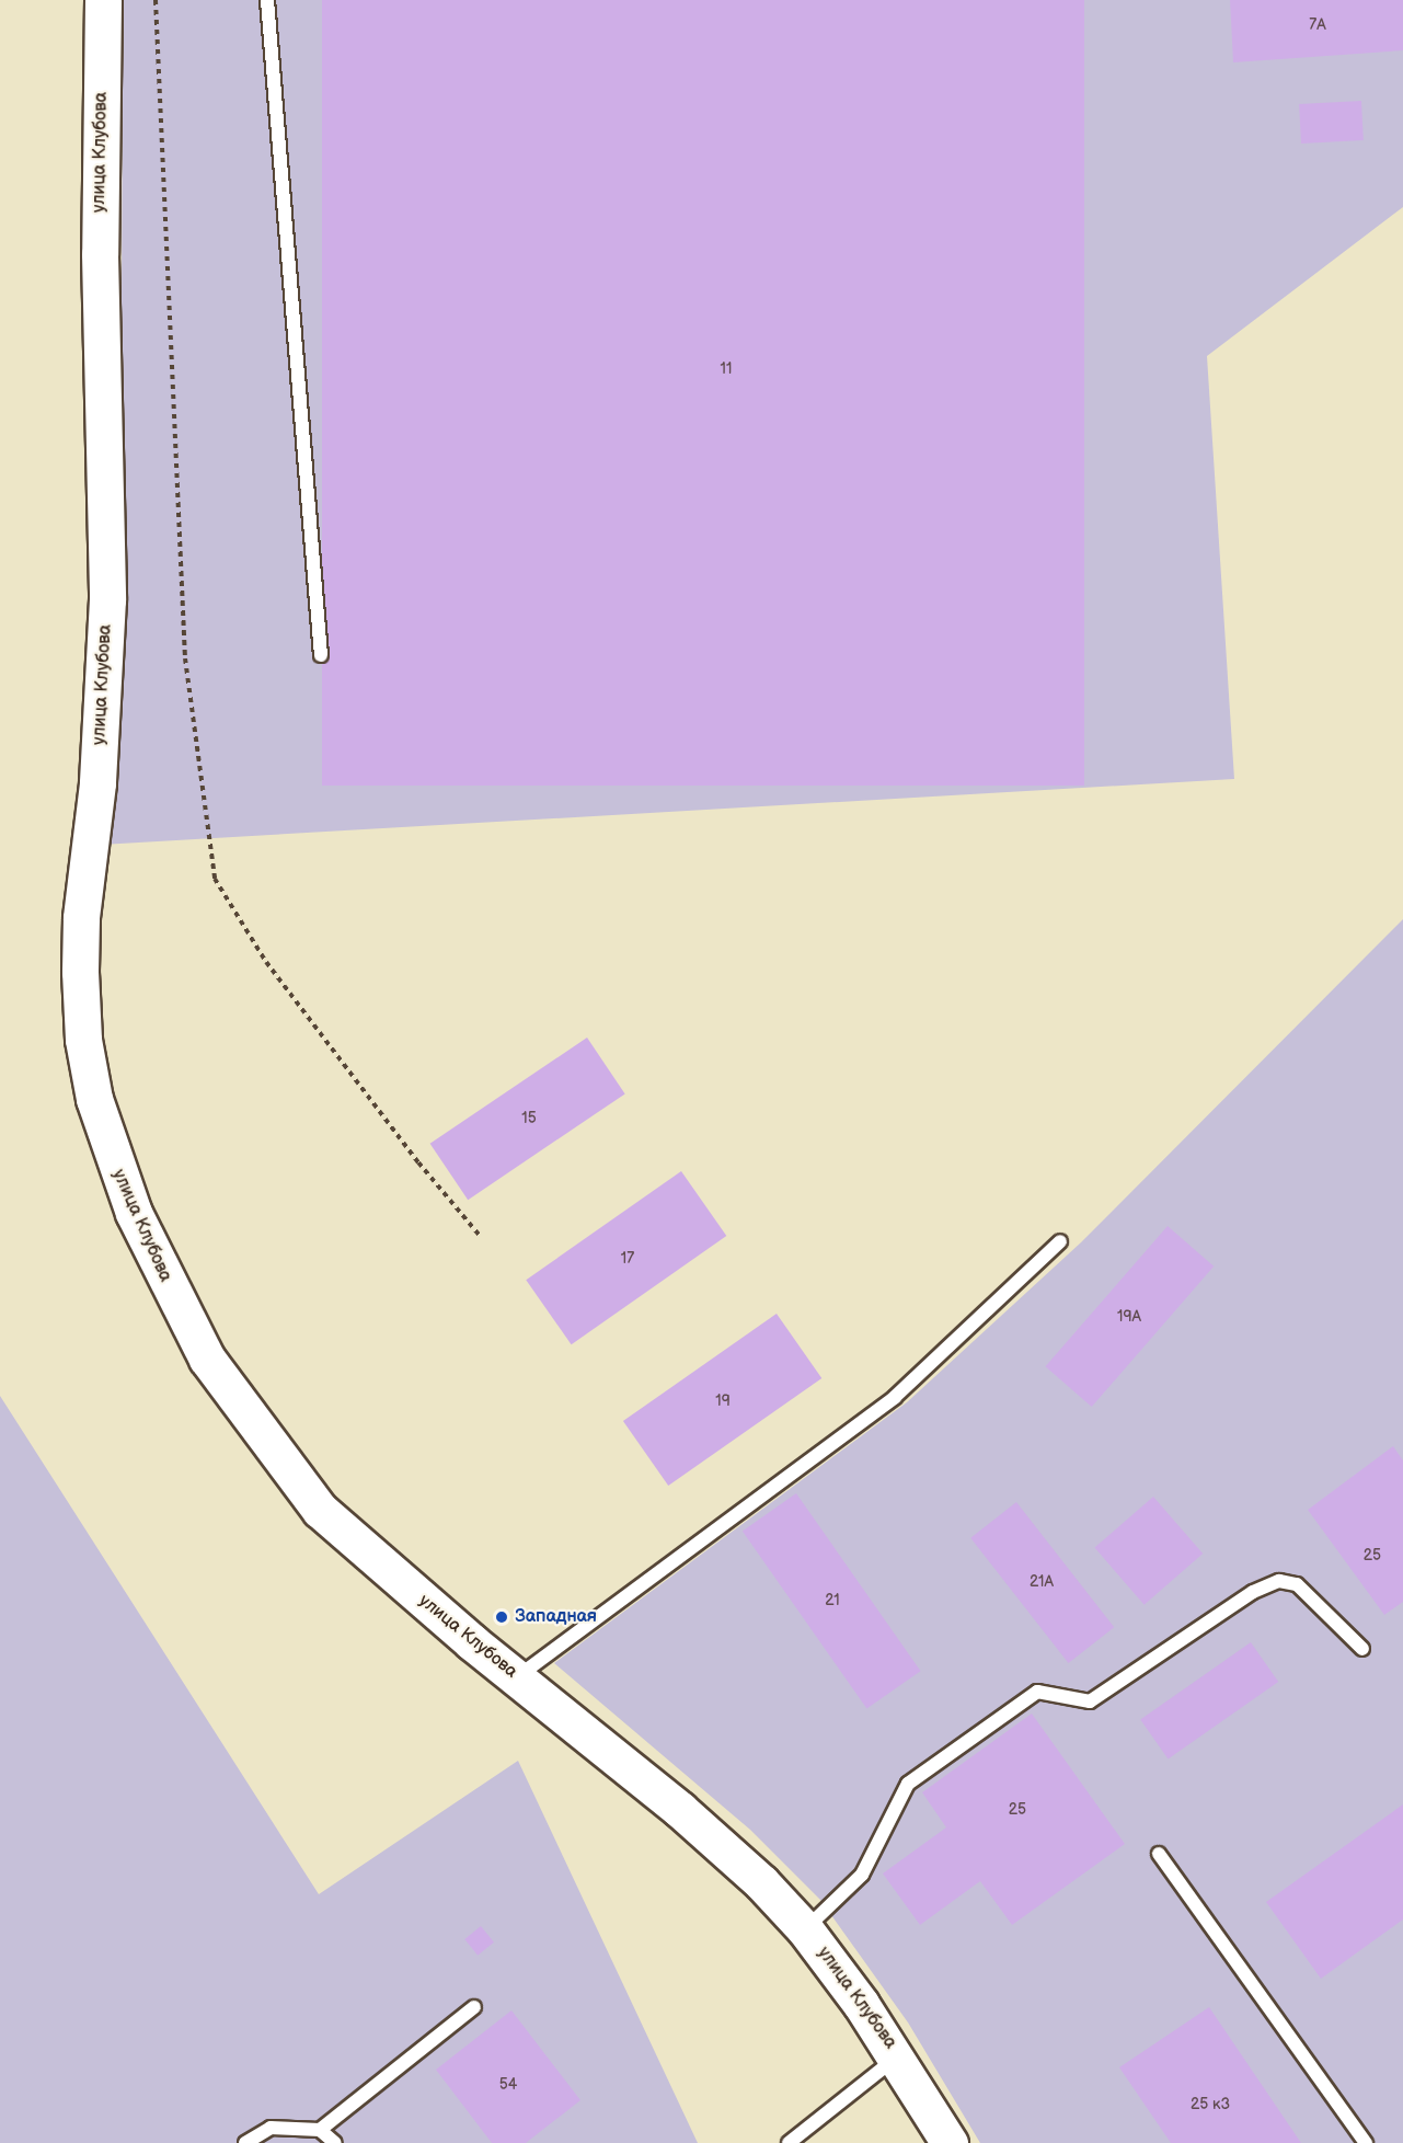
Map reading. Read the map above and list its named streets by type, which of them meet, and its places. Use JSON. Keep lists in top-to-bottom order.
{
  "streets": {
    "main road": ["улица Клубова"]
  },
  "places": ["Западная"],
  "house_numbers": [
    "7А",
    "11",
    "15",
    "17",
    "19А",
    "19",
    "25",
    "21А",
    "21",
    "25",
    "54",
    "25 к3"
  ]
}
